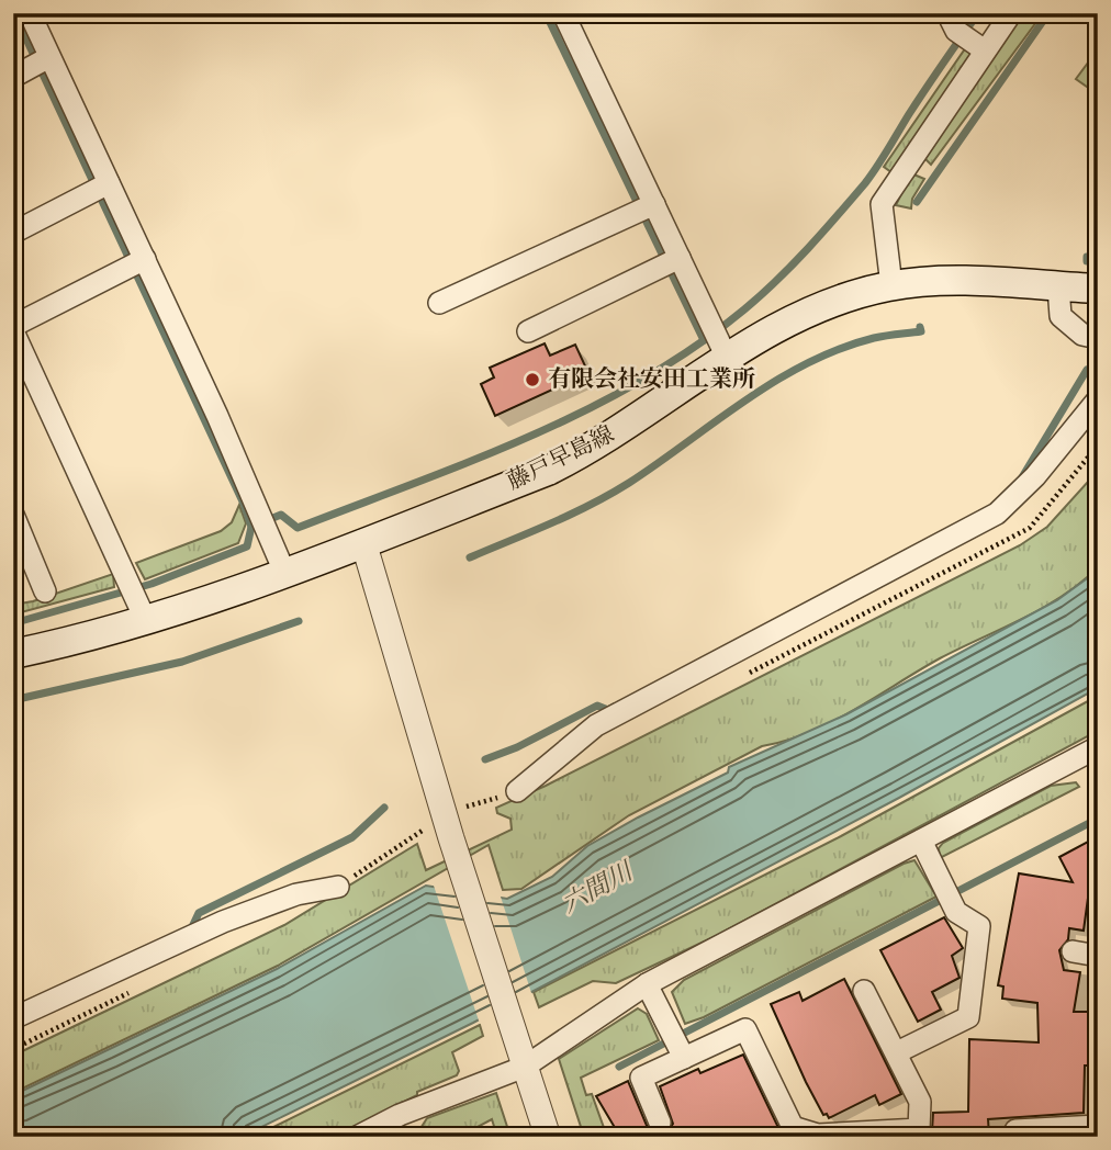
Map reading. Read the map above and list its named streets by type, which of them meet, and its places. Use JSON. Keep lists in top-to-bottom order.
{
  "streets": {
    "main road": ["藤戸早島線"]
  },
  "water": ["六間川"],
  "places": ["有限会社安田工業所"]
}
